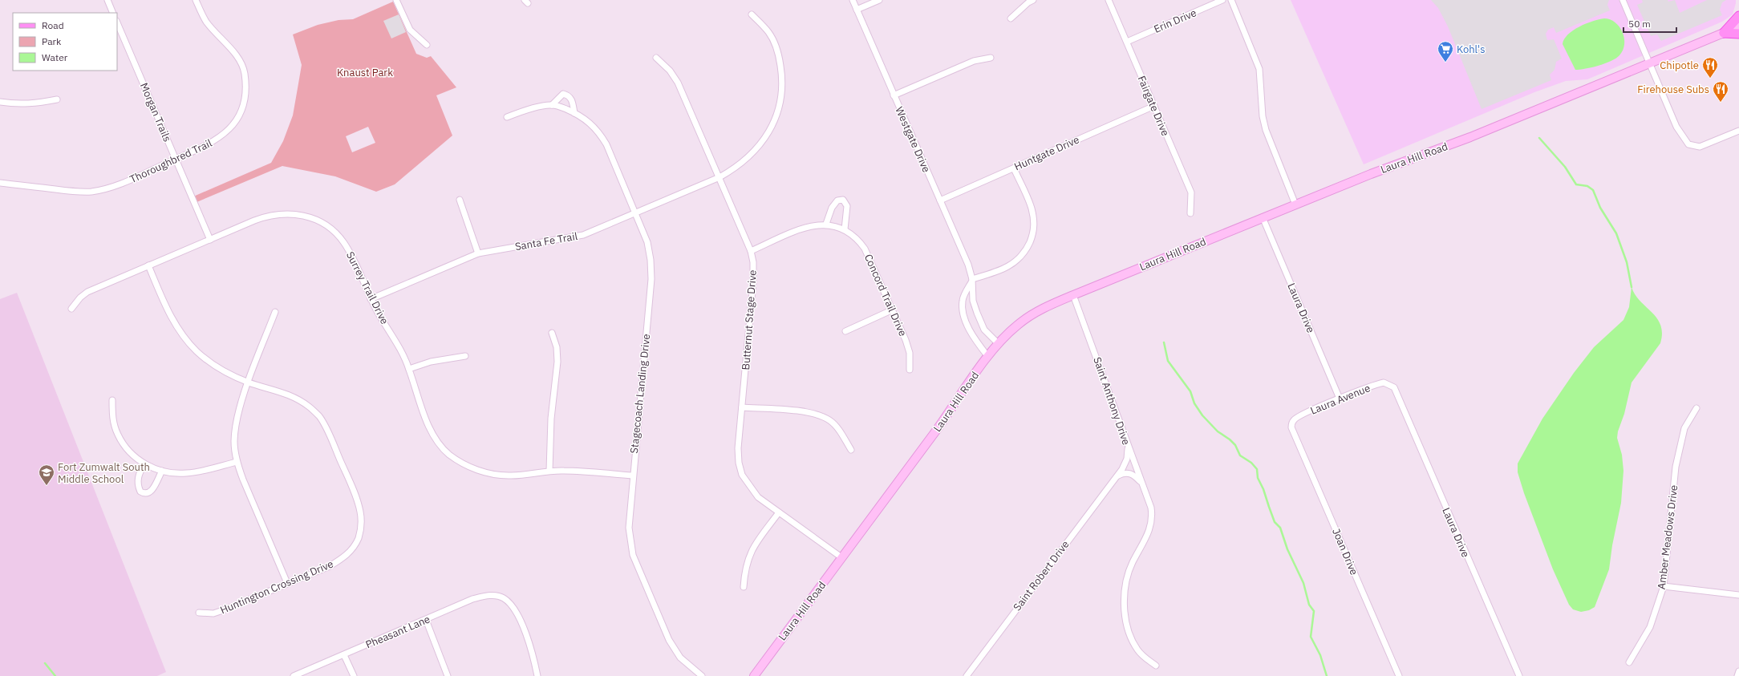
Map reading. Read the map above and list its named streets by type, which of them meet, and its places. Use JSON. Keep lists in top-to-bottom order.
{
  "streets": {
    "main road": ["Laura Hill Road"],
    "street": [
      "Erin Drive",
      "Fairgate Drive",
      "Morgan Trails",
      "Westgate Drive",
      "Huntgate Drive",
      "Thoroughbred Trail",
      "Santa Fe Trail",
      "Surrey Trail Drive",
      "Concord Trail Drive",
      "Laura Drive",
      "Butternut Stage Drive",
      "Stagecoach Landing Drive",
      "Laura Avenue",
      "Saint Anthony Drive",
      "Amber Meadows Drive",
      "Joan Drive",
      "Saint Robert Drive",
      "Huntington Crossing Drive",
      "Pheasant Lane"
    ]
  },
  "crossings": [
    ["Erin Drive", "Fairgate Drive"],
    ["Fairgate Drive", "Huntgate Drive"],
    ["Morgan Trails", "Thoroughbred Trail"],
    ["Morgan Trails", "Surrey Trail Drive"],
    ["Westgate Drive", "Huntgate Drive"],
    ["Westgate Drive", "Laura Hill Road"],
    ["Laura Hill Road", "Laura Drive"],
    ["Laura Hill Road", "Butternut Stage Drive"],
    ["Laura Hill Road", "Saint Anthony Drive"],
    ["Santa Fe Trail", "Surrey Trail Drive"],
    ["Santa Fe Trail", "Butternut Stage Drive"],
    ["Santa Fe Trail", "Stagecoach Landing Drive"],
    ["Surrey Trail Drive", "Stagecoach Landing Drive"],
    ["Surrey Trail Drive", "Huntington Crossing Drive"],
    ["Concord Trail Drive", "Butternut Stage Drive"],
    ["Laura Drive", "Laura Avenue"],
    ["Laura Avenue", "Joan Drive"],
    ["Saint Anthony Drive", "Saint Robert Drive"]
  ],
  "parks": ["Knaust Park"],
  "places": {
    "supermarket": ["Kohl's"],
    "restaurant": ["Chipotle", "Firehouse Subs"],
    "school or university": ["Fort Zumwalt South Middle School"]
  },
  "legend": ["Road", "Park", "Water"],
  "scale_bar": "50 m"
}
